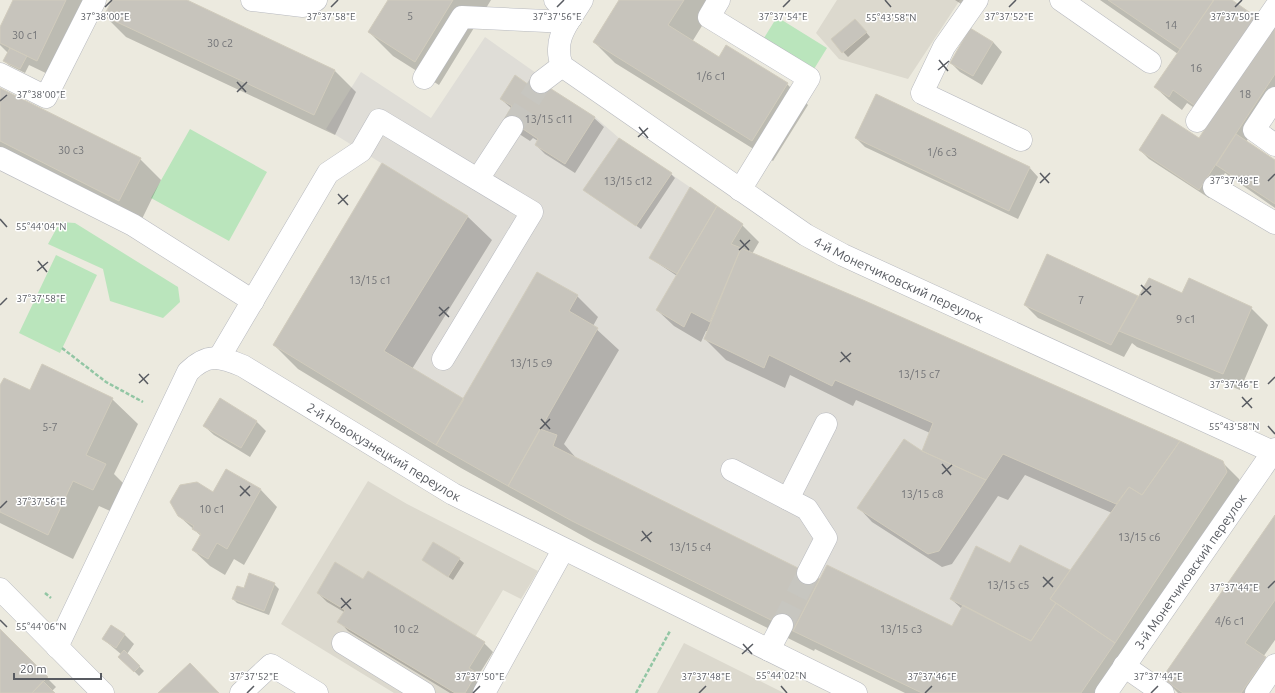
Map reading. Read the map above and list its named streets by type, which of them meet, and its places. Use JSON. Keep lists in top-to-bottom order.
{
  "streets": {
    "street": ["4-й Монетчиковский переулок", "2-й Новокузнецкий переулок", "3-й Монетчиковский переулок"]
  },
  "crossings": [
    ["4-й Монетчиковский переулок", "3-й Монетчиковский переулок"]
  ],
  "house_numbers": [
    "5",
    "14",
    "30 с1",
    "30 с2",
    "16",
    "1/6 с1",
    "18",
    "13/15 с11",
    "30 с3",
    "1/6 с3",
    "13/15 с12",
    "13/15 с1",
    "7",
    "9 с1",
    "13/15 с9",
    "13/15 с7",
    "5-7",
    "13/15 с8",
    "10 с1",
    "13/15 с6",
    "13/15 с4",
    "13/15 с5",
    "4/6 с1",
    "10 с2",
    "13/15 с3"
  ],
  "scale_bar": "20 m",
  "coordinates": [
    "37°38'00\"E",
    "37°37'58\"E",
    "37°37'56\"E",
    "37°37'54\"E",
    "37°37'52\"E",
    "37°37'50\"E",
    "55°43'58\"N",
    "37°37'48\"E",
    "55°44'04\"N",
    "37°37'46\"E",
    "37°37'44\"E",
    "55°44'06\"N",
    "55°44'02\"N"
  ]
}
